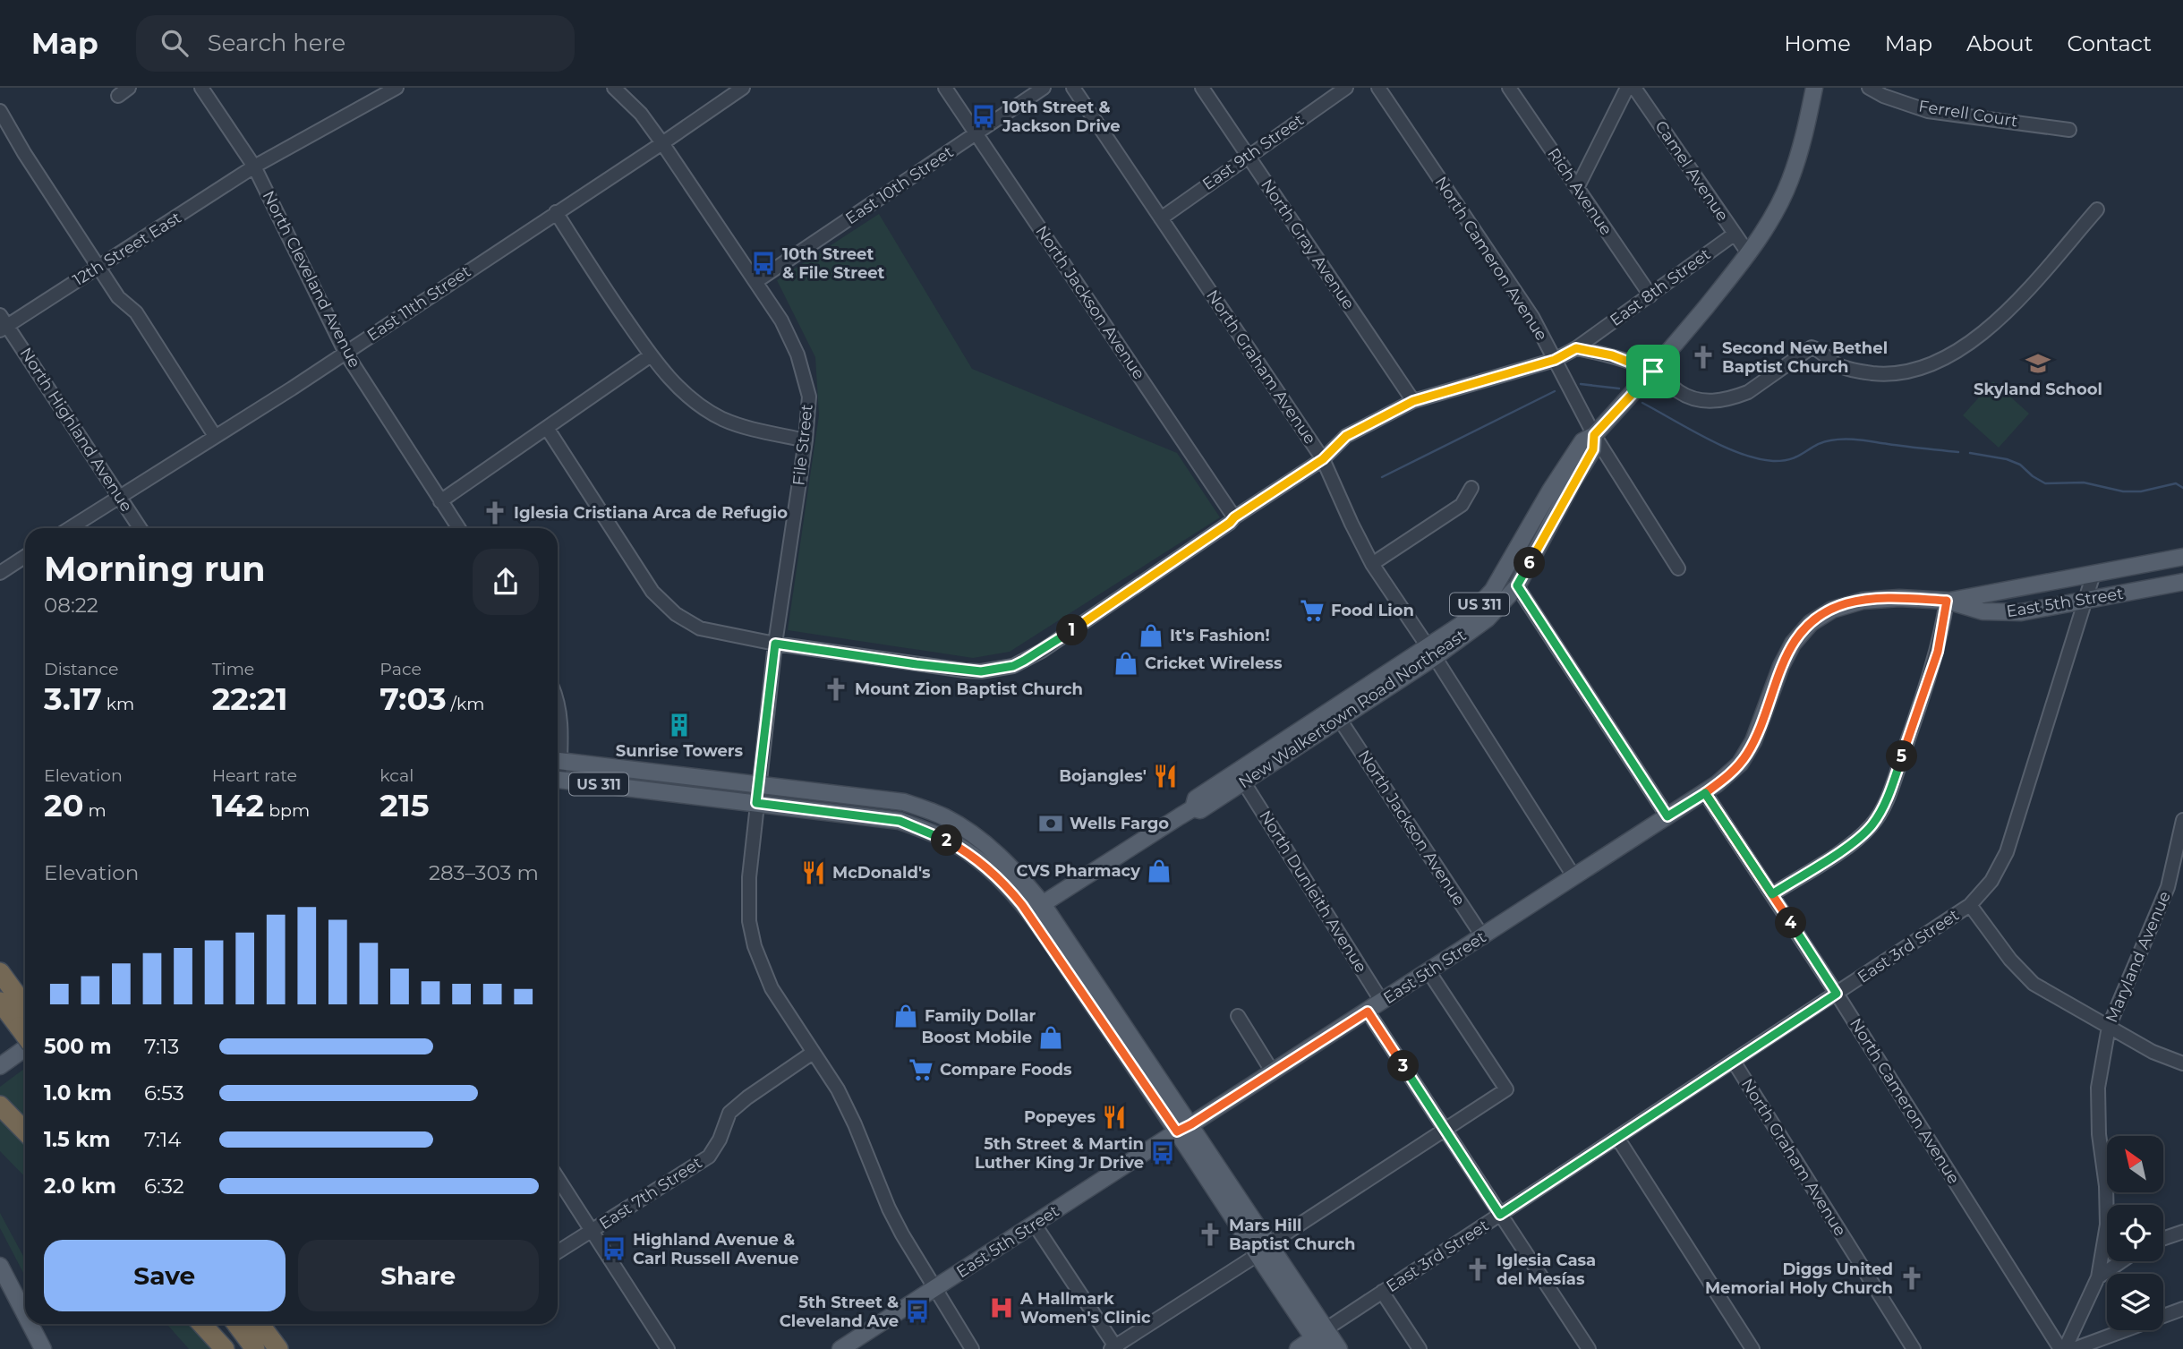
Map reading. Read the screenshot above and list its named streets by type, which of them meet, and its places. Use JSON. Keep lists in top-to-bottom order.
{
  "streets": {
    "main road": [
      "East 5th Street",
      "US 311",
      "New Walkertown Road Northeast",
      "East 3rd Street"
    ],
    "street": [
      "Ferrell Court",
      "East 9th Street",
      "Camel Avenue",
      "East 10th Street",
      "Rich Avenue",
      "North Gray Avenue",
      "12th Street East",
      "North Cameron Avenue",
      "North Cleveland Avenue",
      "East 8th Street",
      "North Jackson Avenue",
      "East 11th Street",
      "North Graham Avenue",
      "North Highland Avenue",
      "File Street",
      "North Dunleith Avenue",
      "Maryland Avenue",
      "East 7th Street"
    ]
  },
  "crossings": [
    ["East 9th Street", "North Gray Avenue"],
    ["East 9th Street", "North Graham Avenue"],
    ["Camel Avenue", "East 8th Street"],
    ["Camel Avenue", "New Walkertown Road Northeast"],
    ["East 10th Street", "North Jackson Avenue"],
    ["East 10th Street", "File Street"],
    ["Rich Avenue", "East 8th Street"],
    ["North Gray Avenue", "East 8th Street"],
    ["12th Street East", "North Cleveland Avenue"],
    ["12th Street East", "North Highland Avenue"],
    ["North Cameron Avenue", "East 8th Street"],
    ["North Cameron Avenue", "East 5th Street"],
    ["North Cameron Avenue", "New Walkertown Road Northeast"],
    ["North Cameron Avenue", "East 3rd Street"],
    ["North Cameron Avenue", "Maryland Avenue"],
    ["North Cleveland Avenue", "East 11th Street"],
    ["East 8th Street", "North Jackson Avenue"],
    ["East 8th Street", "North Graham Avenue"],
    ["East 8th Street", "File Street"],
    ["North Jackson Avenue", "East 5th Street"],
    ["North Jackson Avenue", "New Walkertown Road Northeast"],
    ["East 11th Street", "North Highland Avenue"],
    ["East 11th Street", "File Street"],
    ["North Graham Avenue", "East 5th Street"],
    ["North Graham Avenue", "New Walkertown Road Northeast"],
    ["North Graham Avenue", "East 3rd Street"],
    ["File Street", "US 311"],
    ["East 5th Street", "North Dunleith Avenue"],
    ["East 5th Street", "East 3rd Street"],
    ["US 311", "New Walkertown Road Northeast"],
    ["New Walkertown Road Northeast", "North Dunleith Avenue"]
  ],
  "places": {
    "bus stop": [
      "10th Street & Jackson Drive",
      "10th Street & File Street",
      "5th Street & Martin Luther King Jr Drive",
      "Highland Avenue & Carl Russell Avenue",
      "5th Street & Cleveland Ave"
    ],
    "church": [
      "Second New Bethel Baptist Church",
      "Iglesia Cristiana Arca de Refugio",
      "Mount Zion Baptist Church",
      "Mars Hill Baptist Church",
      "Iglesia Casa del Mesías",
      "Diggs United Memorial Holy Church"
    ],
    "school or university": ["Skyland School"],
    "supermarket": ["Food Lion", "Compare Foods"],
    "shop": [
      "It's Fashion!",
      "Cricket Wireless",
      "CVS Pharmacy",
      "Family Dollar",
      "Boost Mobile"
    ],
    "building": ["Sunrise Towers"],
    "restaurant": ["Bojangles'", "McDonald's", "Popeyes"],
    "bank": ["Wells Fargo"],
    "hospital": ["A Hallmark Women's Clinic"]
  },
  "north": "top left",
  "page": {
    "header": "Map",
    "search": "Search here",
    "nav": [
      "Home",
      "Map",
      "About",
      "Contact"
    ],
    "heading": ["Morning run", "08:22"],
    "pins": [
      "6",
      "1",
      "5",
      "2",
      "4",
      "3"
    ],
    "stats": [
      ["Distance", "3.17 km"],
      ["Time", "22:21"],
      ["Pace", "7:03 /km"],
      ["Elevation", "20 m"],
      ["Heart rate", "142 bpm"],
      ["kcal", "215"]
    ],
    "chart": ["Elevation", "283–303 m"],
    "list": [
      {
        "name": "500 m",
        "note": "7:13"
      },
      {
        "name": "1.0 km",
        "note": "6:53"
      },
      {
        "name": "1.5 km",
        "note": "7:14"
      },
      {
        "name": "2.0 km",
        "note": "6:32"
      }
    ],
    "buttons": ["Save", "Share"]
  }
}
